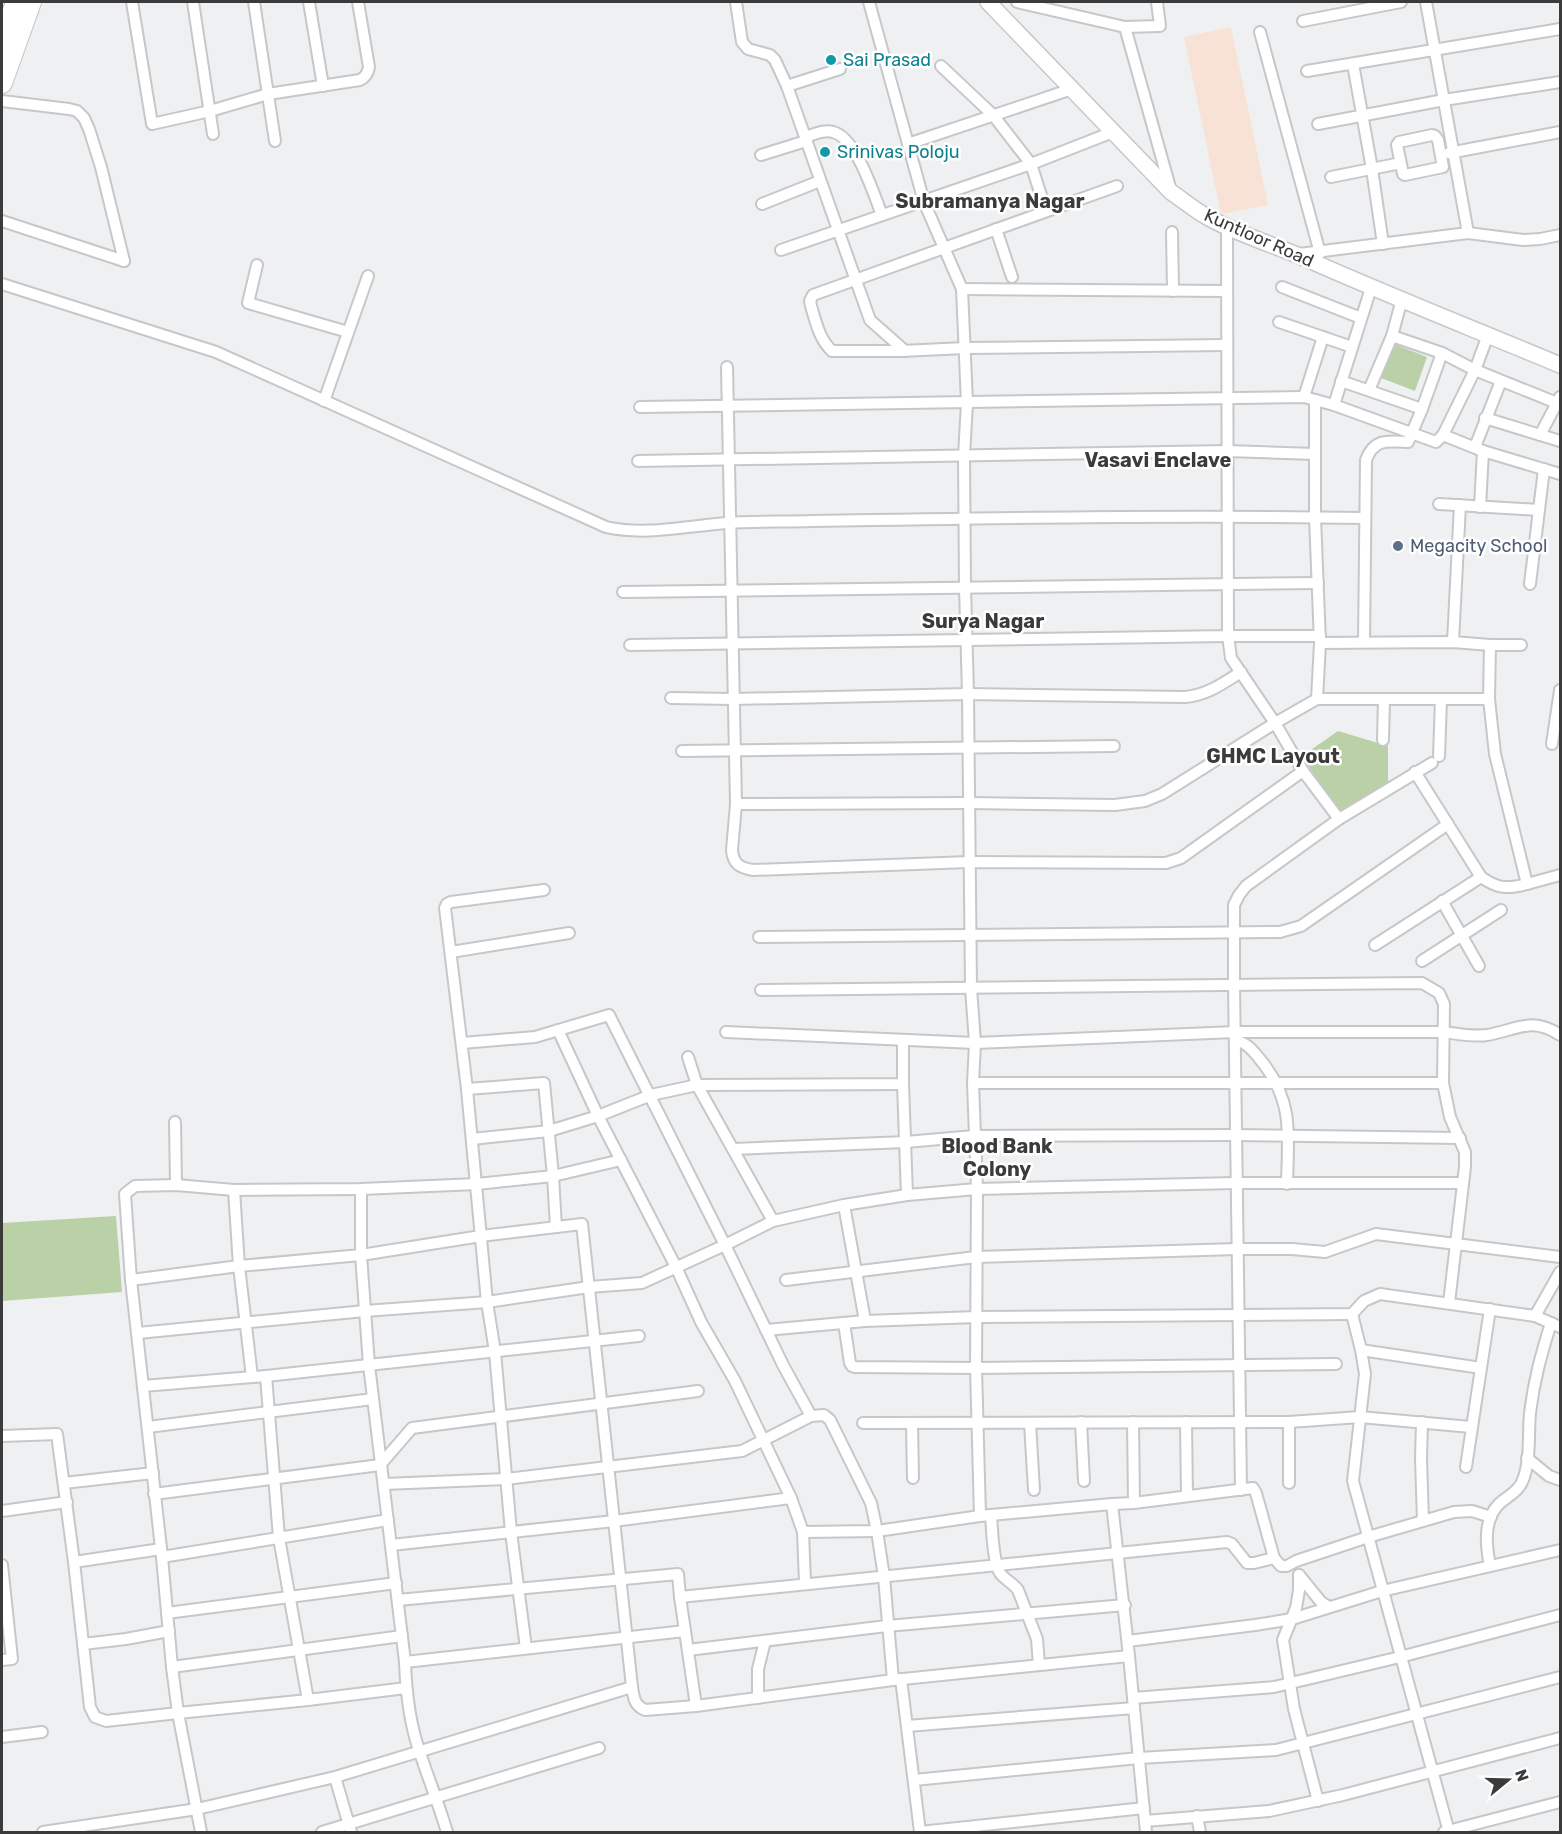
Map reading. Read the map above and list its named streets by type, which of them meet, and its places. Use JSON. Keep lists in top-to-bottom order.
{
  "streets": {
    "street": ["Kuntloor Road"]
  },
  "districts": [
    "Subramanya Nagar",
    "Vasavi Enclave",
    "Surya Nagar",
    "GHMC Layout",
    "Blood Bank Colony"
  ],
  "places": ["Sai Prasad", "Srinivas Poloju", "Megacity School"],
  "north": "right"
}
